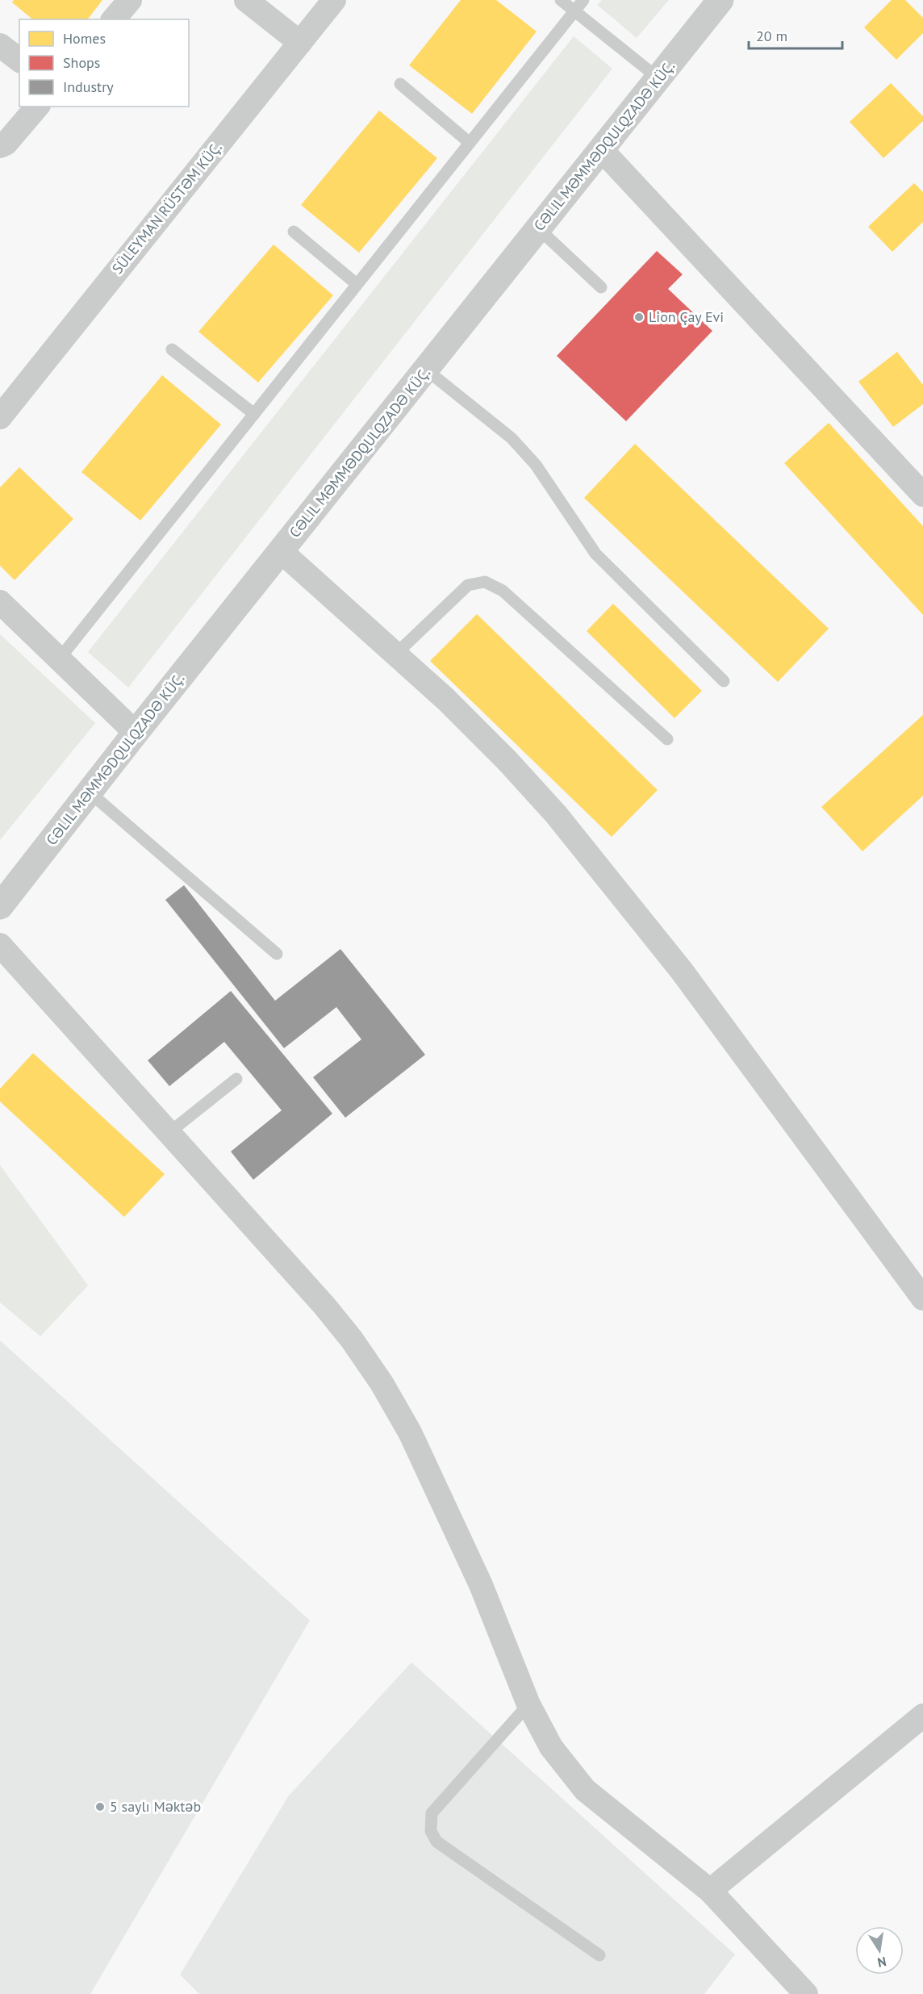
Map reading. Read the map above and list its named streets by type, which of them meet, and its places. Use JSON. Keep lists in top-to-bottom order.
{
  "streets": {
    "street": ["CƏLIL MƏMMƏDQULQZADƏ KÜÇ.", "SÜLEYMAN RÜSTƏM KÜÇ."]
  },
  "places": ["Lion Çay Evi", "5 saylı Məktəb"],
  "legend": ["Homes", "Shops", "Industry"],
  "scale_bar": "20 m",
  "north": "bottom"
}
